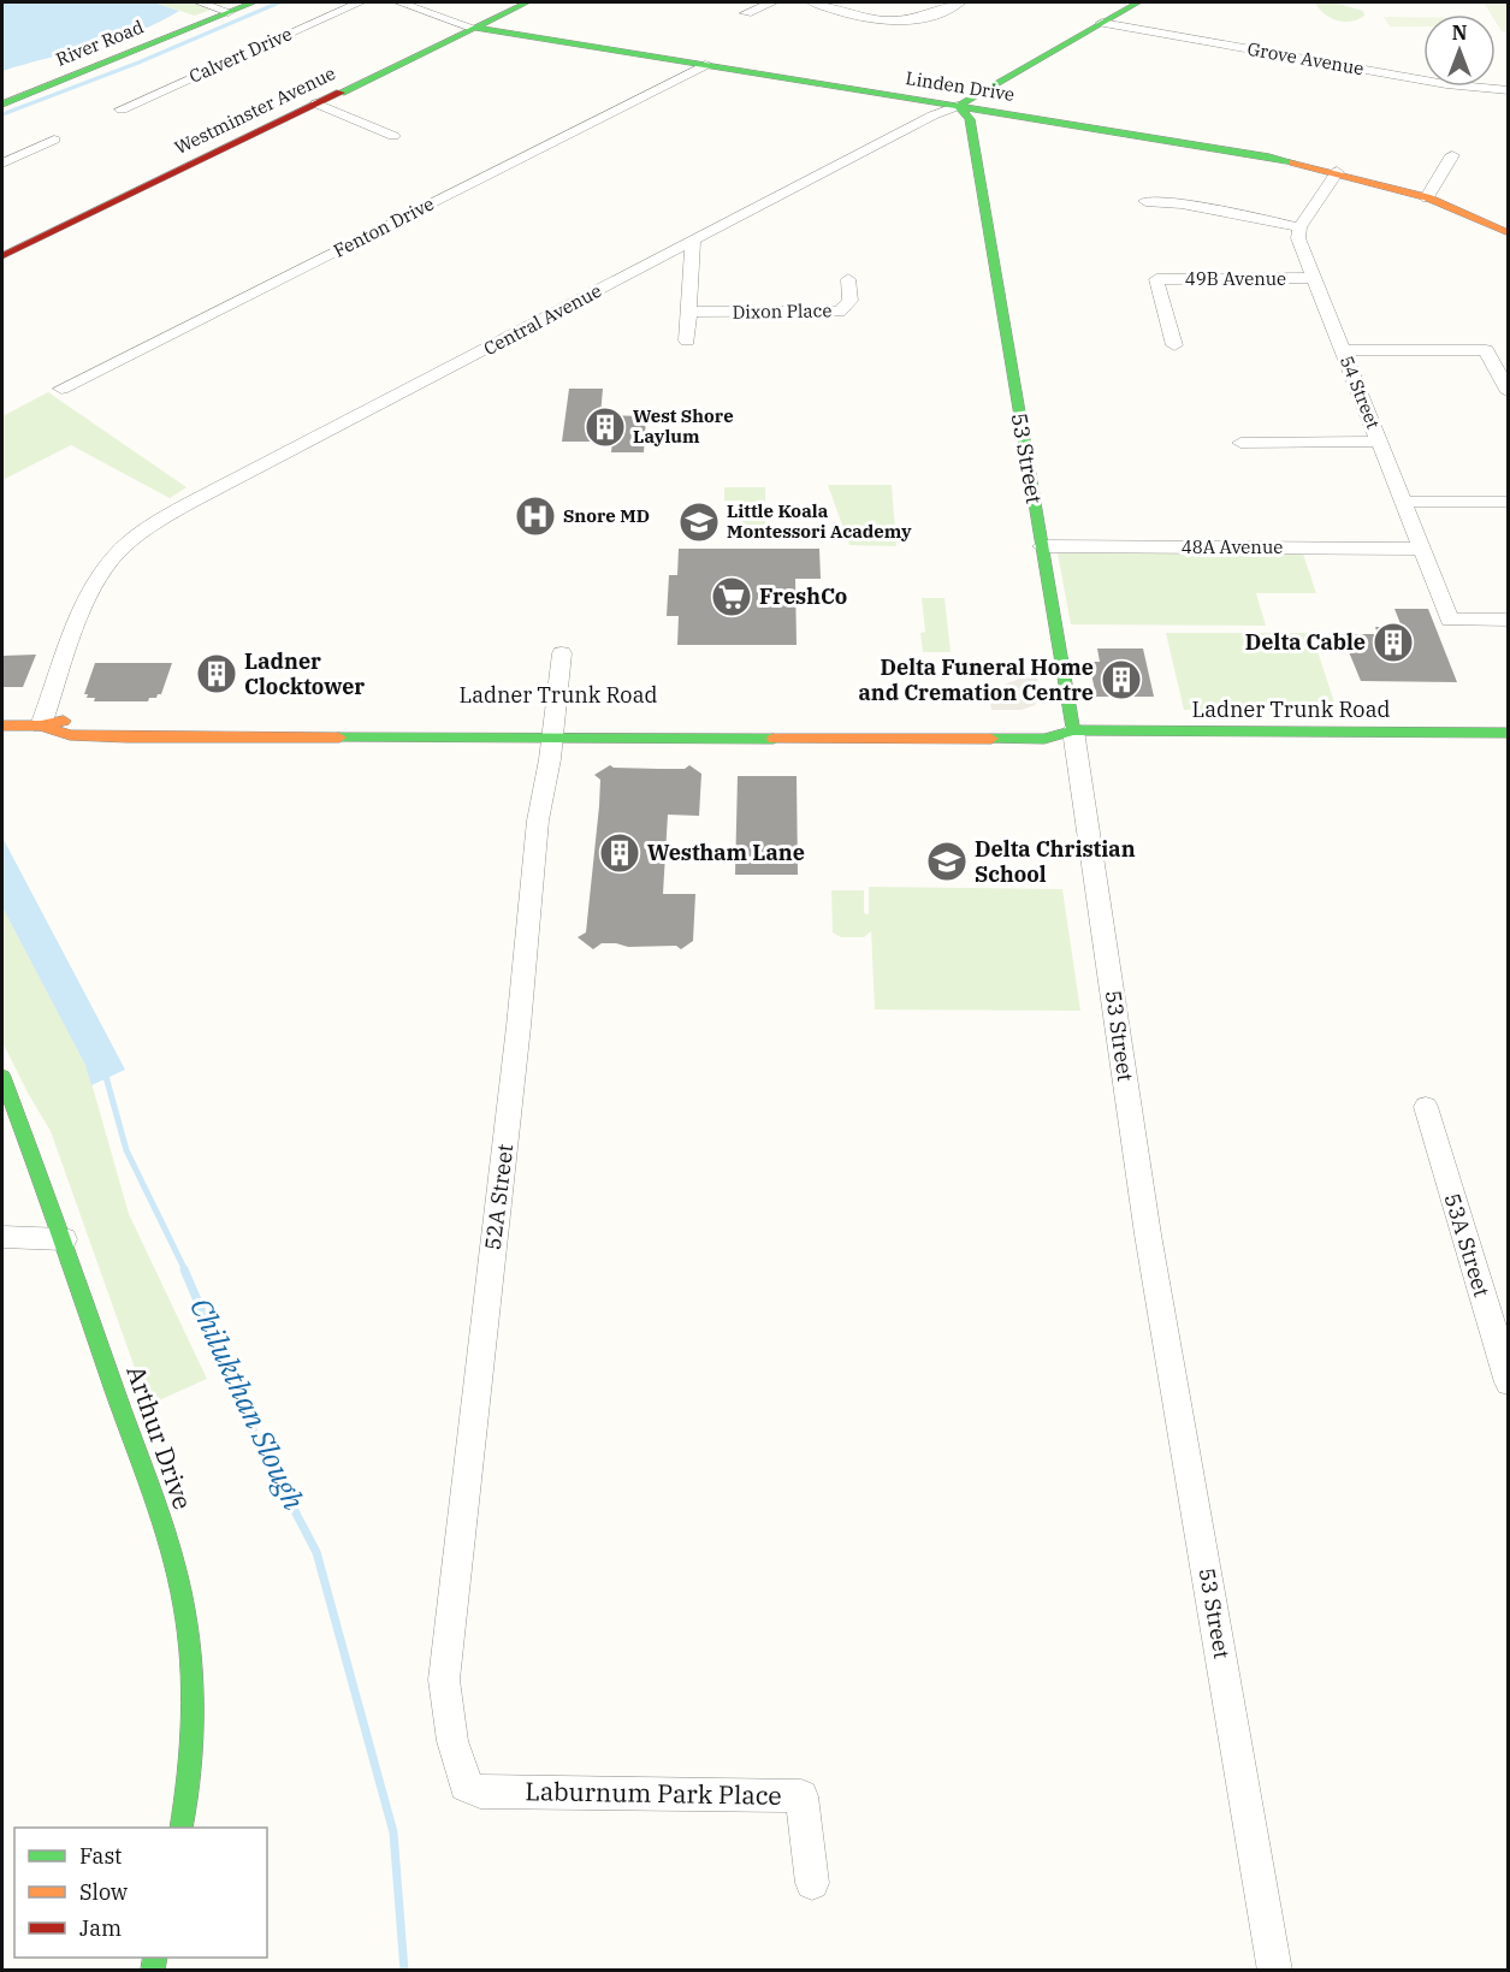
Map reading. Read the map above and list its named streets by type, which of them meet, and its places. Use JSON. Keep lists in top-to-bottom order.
{
  "streets": {
    "street": [
      "River Road",
      "Calvert Drive",
      "Grove Avenue",
      "Linden Drive",
      "Westminster Avenue",
      "Fenton Drive",
      "49B Avenue",
      "Dixon Place",
      "Central Avenue",
      "54 Street",
      "53 Street",
      "48A Avenue",
      "Ladner Trunk Road",
      "52A Street",
      "53A Street",
      "Arthur Drive",
      "Laburnum Park Place"
    ]
  },
  "crossings": [
    ["Grove Avenue", "Central Avenue"],
    ["Linden Drive", "Westminster Avenue"],
    ["Linden Drive", "Fenton Drive"],
    ["Linden Drive", "Central Avenue"],
    ["Linden Drive", "53 Street"],
    ["49B Avenue", "54 Street"],
    ["Central Avenue", "53 Street"],
    ["Central Avenue", "Ladner Trunk Road"],
    ["54 Street", "48A Avenue"],
    ["53 Street", "48A Avenue"],
    ["53 Street", "Ladner Trunk Road"],
    ["Ladner Trunk Road", "52A Street"],
    ["52A Street", "Laburnum Park Place"]
  ],
  "water": ["Chilukthan Slough"],
  "places": {
    "building": [
      "West Shore Laylum",
      "Delta Cable",
      "Ladner Clocktower",
      "Delta Funeral Home and Cremation Centre",
      "Westham Lane"
    ],
    "hospital": ["Snore MD"],
    "school or university": ["Little Koala Montessori Academy", "Delta Christian School"],
    "supermarket": ["FreshCo"]
  },
  "legend": ["Fast", "Slow", "Jam"],
  "north": "top"
}
